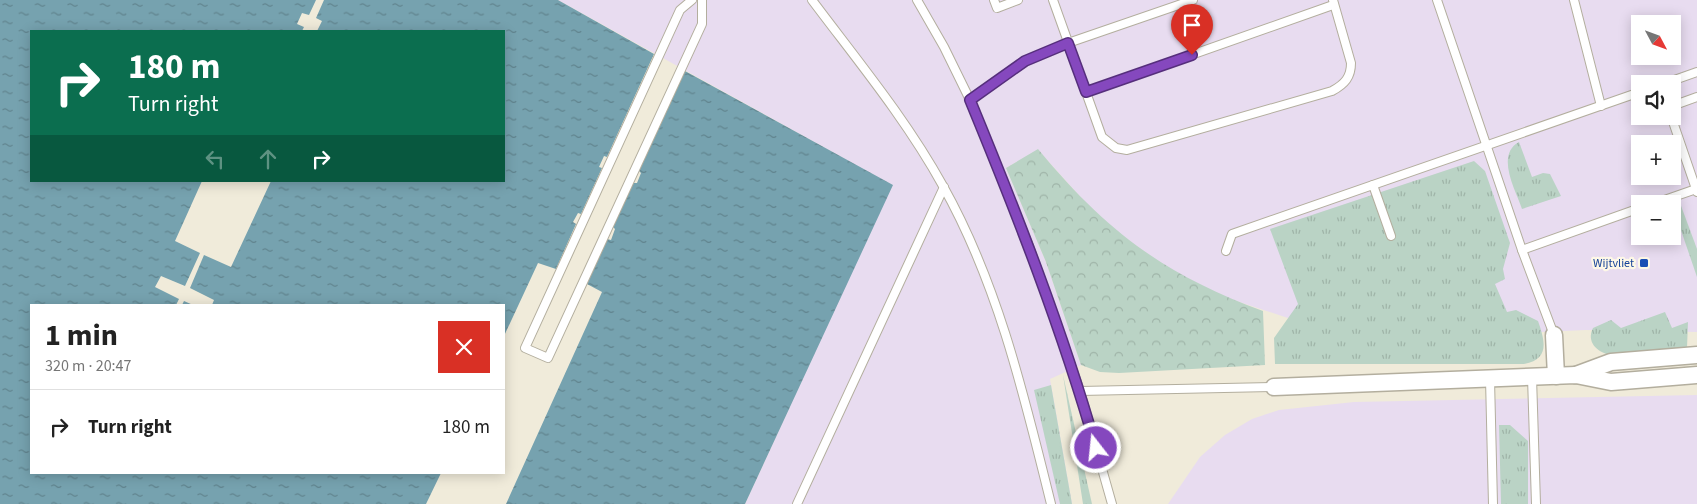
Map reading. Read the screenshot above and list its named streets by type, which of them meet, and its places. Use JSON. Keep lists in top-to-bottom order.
{
  "places": {
    "transit": ["Wijtvliet"]
  },
  "north": "bottom right",
  "page": {
    "map_buttons": ["+", "−"],
    "turn": ["180 m", "Turn right"],
    "heading": ["1 min", "320 m · 20:47"],
    "list": [
      {
        "name": "Turn right",
        "value": "180 m"
      }
    ]
  }
}
